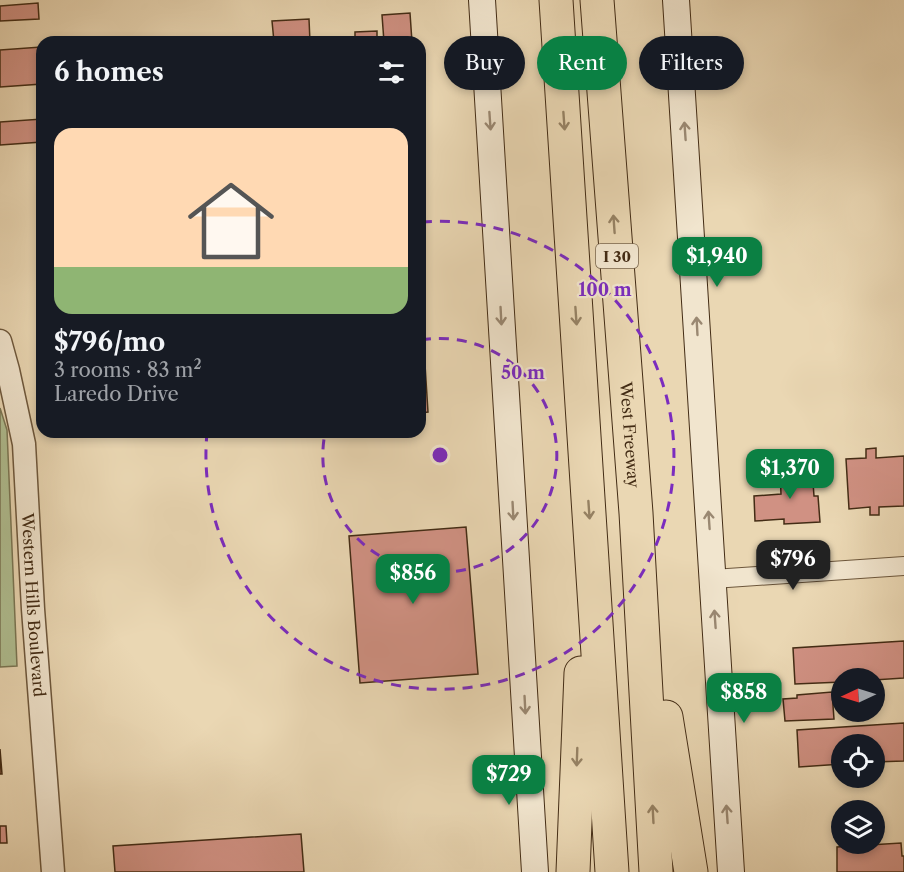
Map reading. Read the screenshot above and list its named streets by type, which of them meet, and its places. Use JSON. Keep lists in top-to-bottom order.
{
  "streets": {
    "highway": ["I 30", "West Freeway"],
    "street": ["Western Hills Boulevard"]
  },
  "north": "left",
  "page": {
    "chip": ["Buy", "Rent", "Filters"],
    "heading": "6 homes",
    "list": [
      {
        "name": "$796/mo",
        "note": "3 rooms · 83 m² · Laredo Drive"
      }
    ],
    "price": [
      "$1,940",
      "$1,370",
      "$796",
      "$856",
      "$858",
      "$729"
    ]
  },
  "rings": ["100 m", "50 m"]
}
